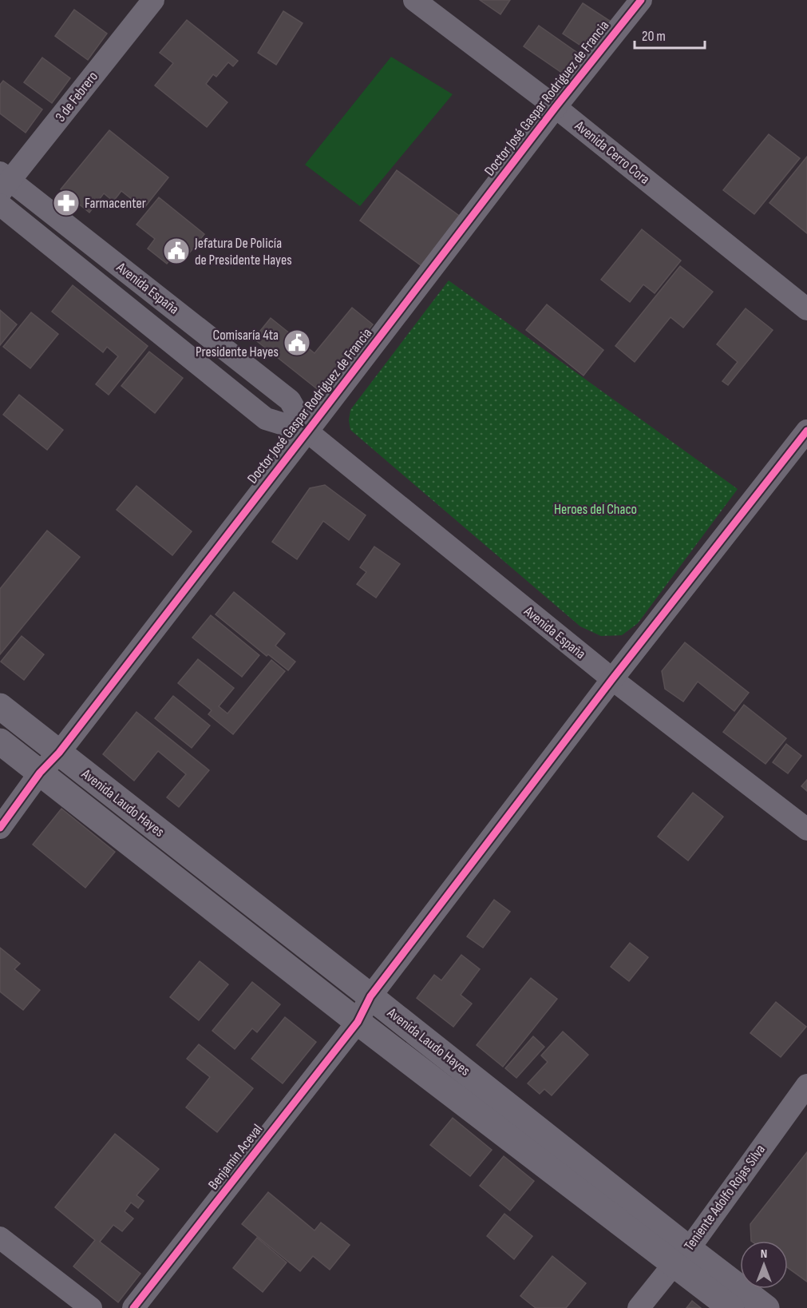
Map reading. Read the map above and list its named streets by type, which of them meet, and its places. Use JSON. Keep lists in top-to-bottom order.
{
  "streets": {
    "street": [
      "3 de Febrero",
      "Doctor José Gaspar Rodriguez de Francia",
      "Avenida Cerro Cora",
      "Avenida España",
      "Avenida Laudo Hayes",
      "Benjamín Aceval",
      "Teniente Adolfo Rojas Silva"
    ]
  },
  "crossings": [
    ["3 de Febrero", "Avenida España"],
    ["Doctor José Gaspar Rodriguez de Francia", "Avenida Cerro Cora"],
    ["Doctor José Gaspar Rodriguez de Francia", "Avenida España"],
    ["Doctor José Gaspar Rodriguez de Francia", "Avenida Laudo Hayes"],
    ["Avenida España", "Benjamín Aceval"],
    ["Avenida Laudo Hayes", "Benjamín Aceval"],
    ["Avenida Laudo Hayes", "Teniente Adolfo Rojas Silva"]
  ],
  "parks": ["Heroes del Chaco"],
  "places": {
    "pharmacy": ["Farmacenter"],
    "public building": ["Jefatura De Policía de Presidente Hayes", "Comisaría 4ta Presidente Hayes"]
  },
  "scale_bar": "20 m",
  "north": "top"
}
